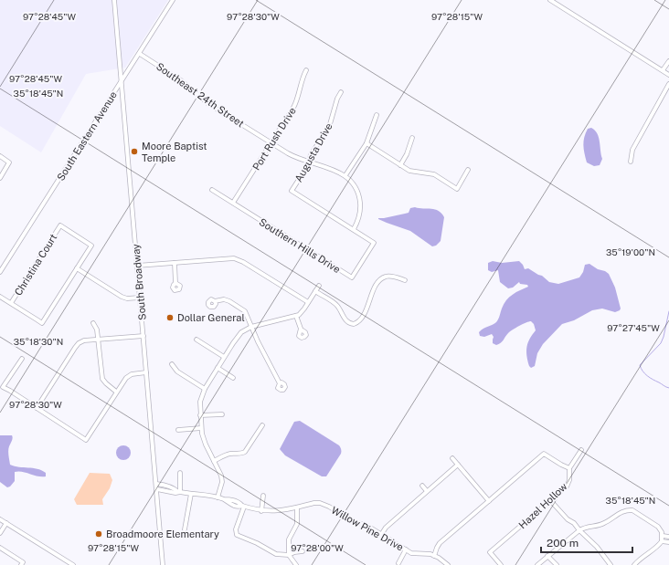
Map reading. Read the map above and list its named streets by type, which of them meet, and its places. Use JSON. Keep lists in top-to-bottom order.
{
  "streets": {
    "street": [
      "Southeast 24th Street",
      "South Eastern Avenue",
      "Port Rush Drive",
      "Augusta Drive",
      "Southern Hills Drive",
      "Christina Court",
      "South Broadway",
      "Hazel Hollow",
      "Willow Pine Drive"
    ]
  },
  "crossings": [
    ["Southeast 24th Street", "South Eastern Avenue"],
    ["Southeast 24th Street", "Port Rush Drive"],
    ["Southeast 24th Street", "Augusta Drive"],
    ["South Eastern Avenue", "South Broadway"],
    ["Port Rush Drive", "Southern Hills Drive"],
    ["Augusta Drive", "Southern Hills Drive"],
    ["South Broadway", "Willow Pine Drive"]
  ],
  "places": ["Moore Baptist Temple", "Dollar General", "Broadmoore Elementary"],
  "scale_bar": "200 m",
  "coordinates": [
    "97°28'45\"W",
    "97°28'30\"W",
    "97°28'15\"W",
    "35°18'45\"N",
    "35°19'00\"N",
    "97°27'45\"W",
    "35°18'30\"N",
    "97°28'00\"W"
  ]
}
